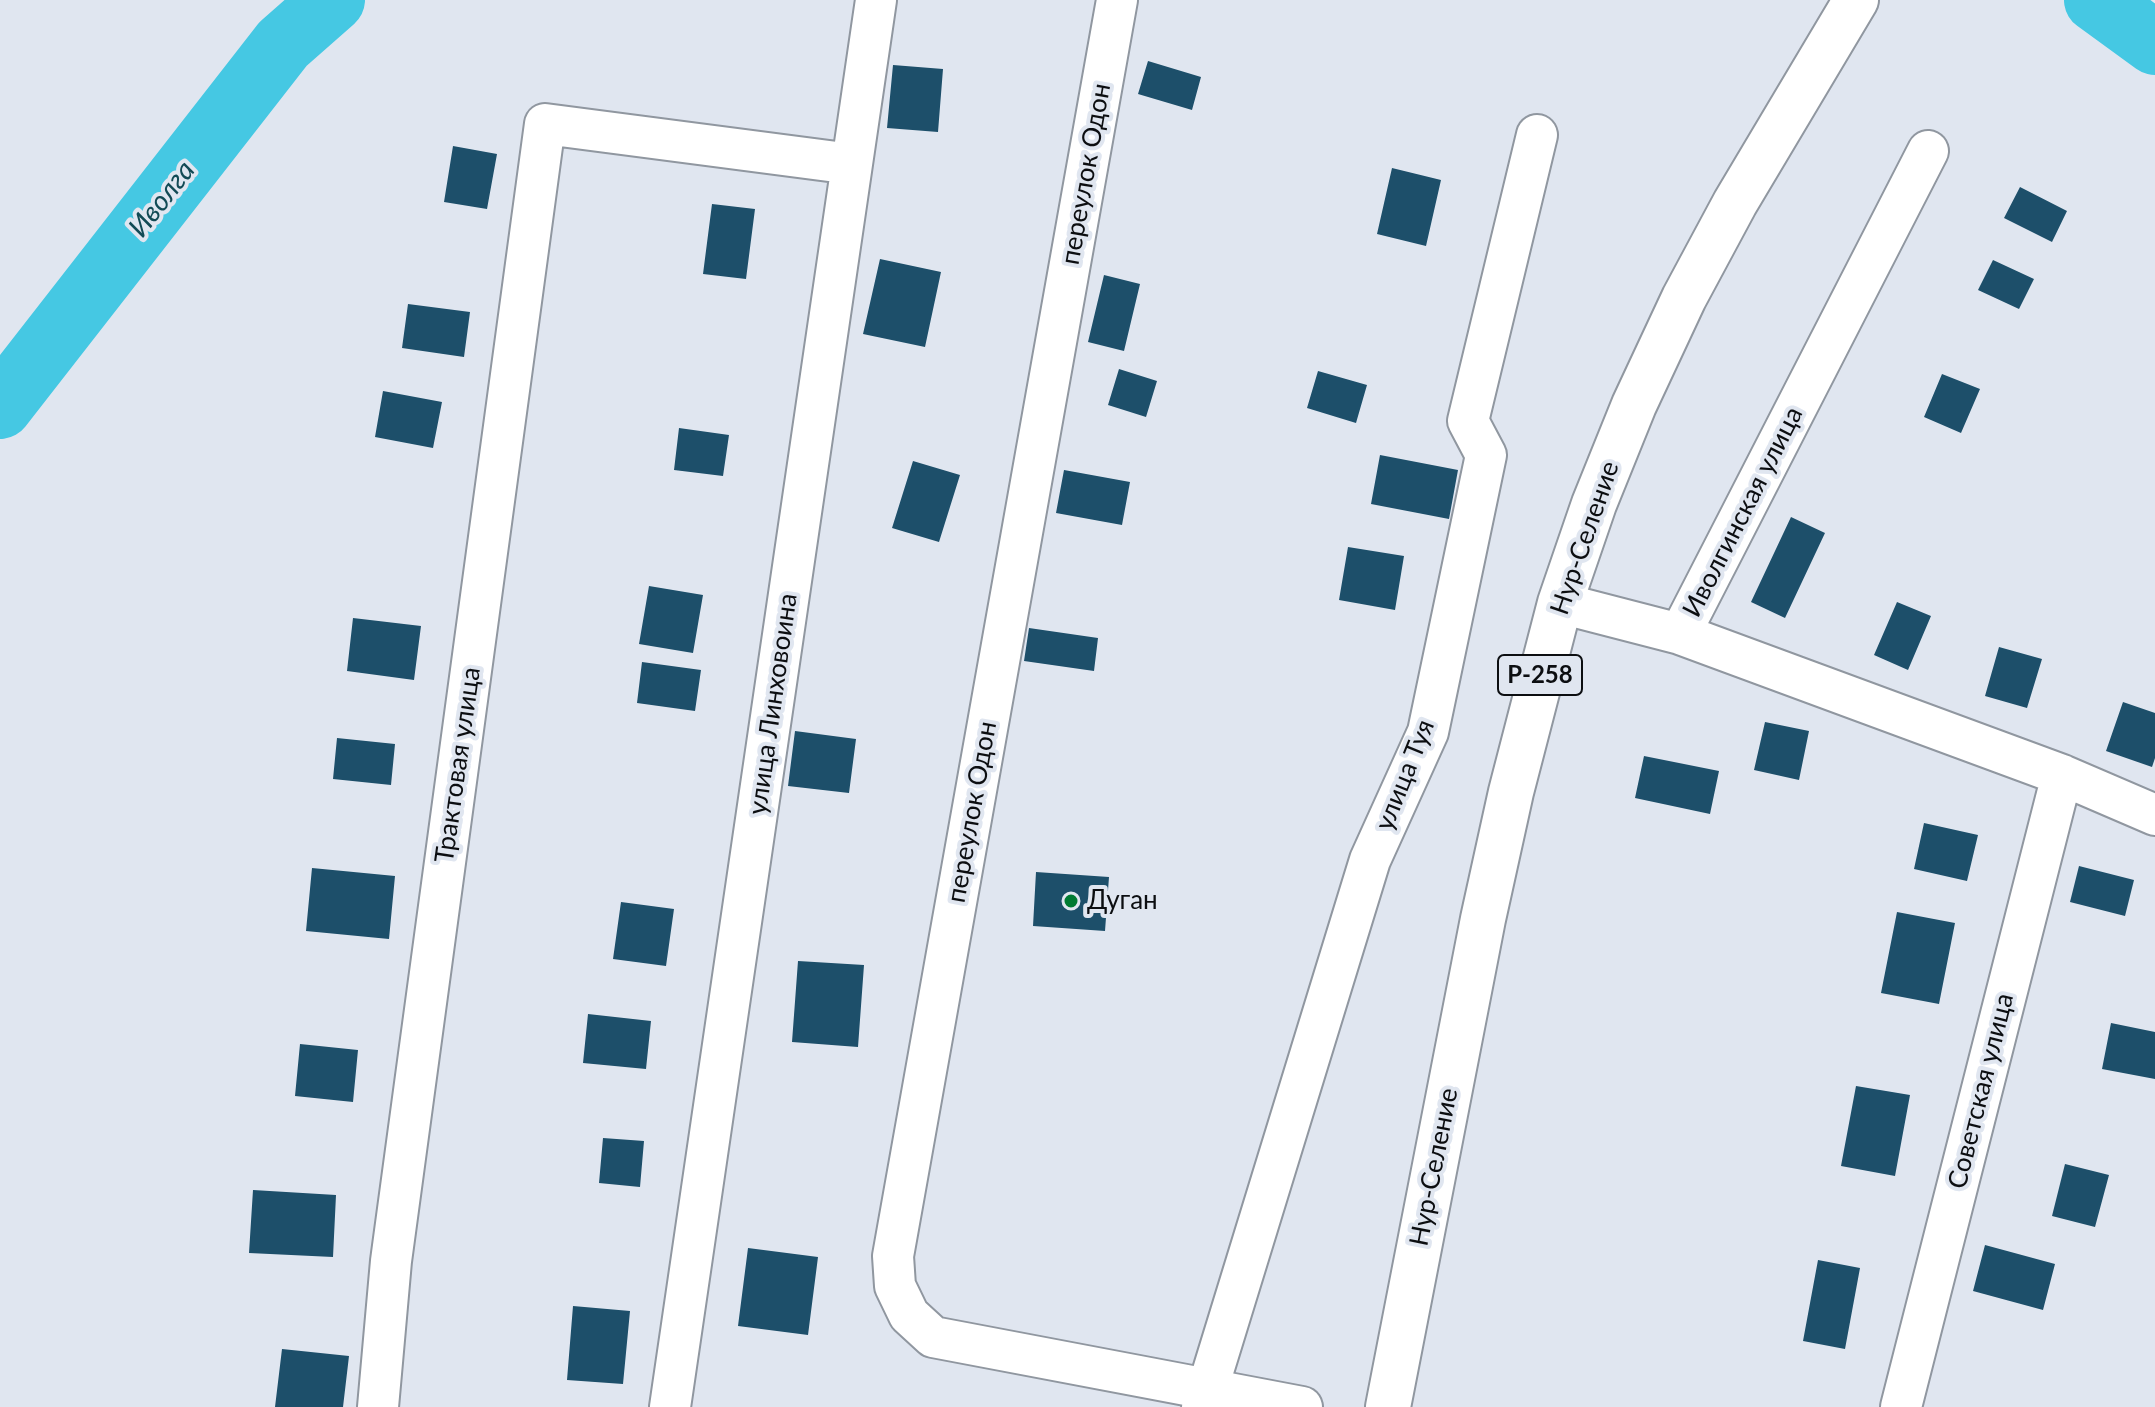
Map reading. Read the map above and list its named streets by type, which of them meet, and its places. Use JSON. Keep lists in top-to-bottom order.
{
  "streets": {
    "highway": ["Нур-Селение", "Р-258"],
    "street": [
      "переулок Одон",
      "Иволгинская улица",
      "улица Линховоина",
      "Трактовая улица",
      "улица Туя",
      "Советская улица"
    ]
  },
  "crossings": [
    ["переулок Одон", "улица Туя"],
    ["Иволгинская улица", "Советская улица"],
    ["улица Линховоина", "Трактовая улица"]
  ],
  "water": ["Иволга"],
  "places": ["Дуган"]
}
